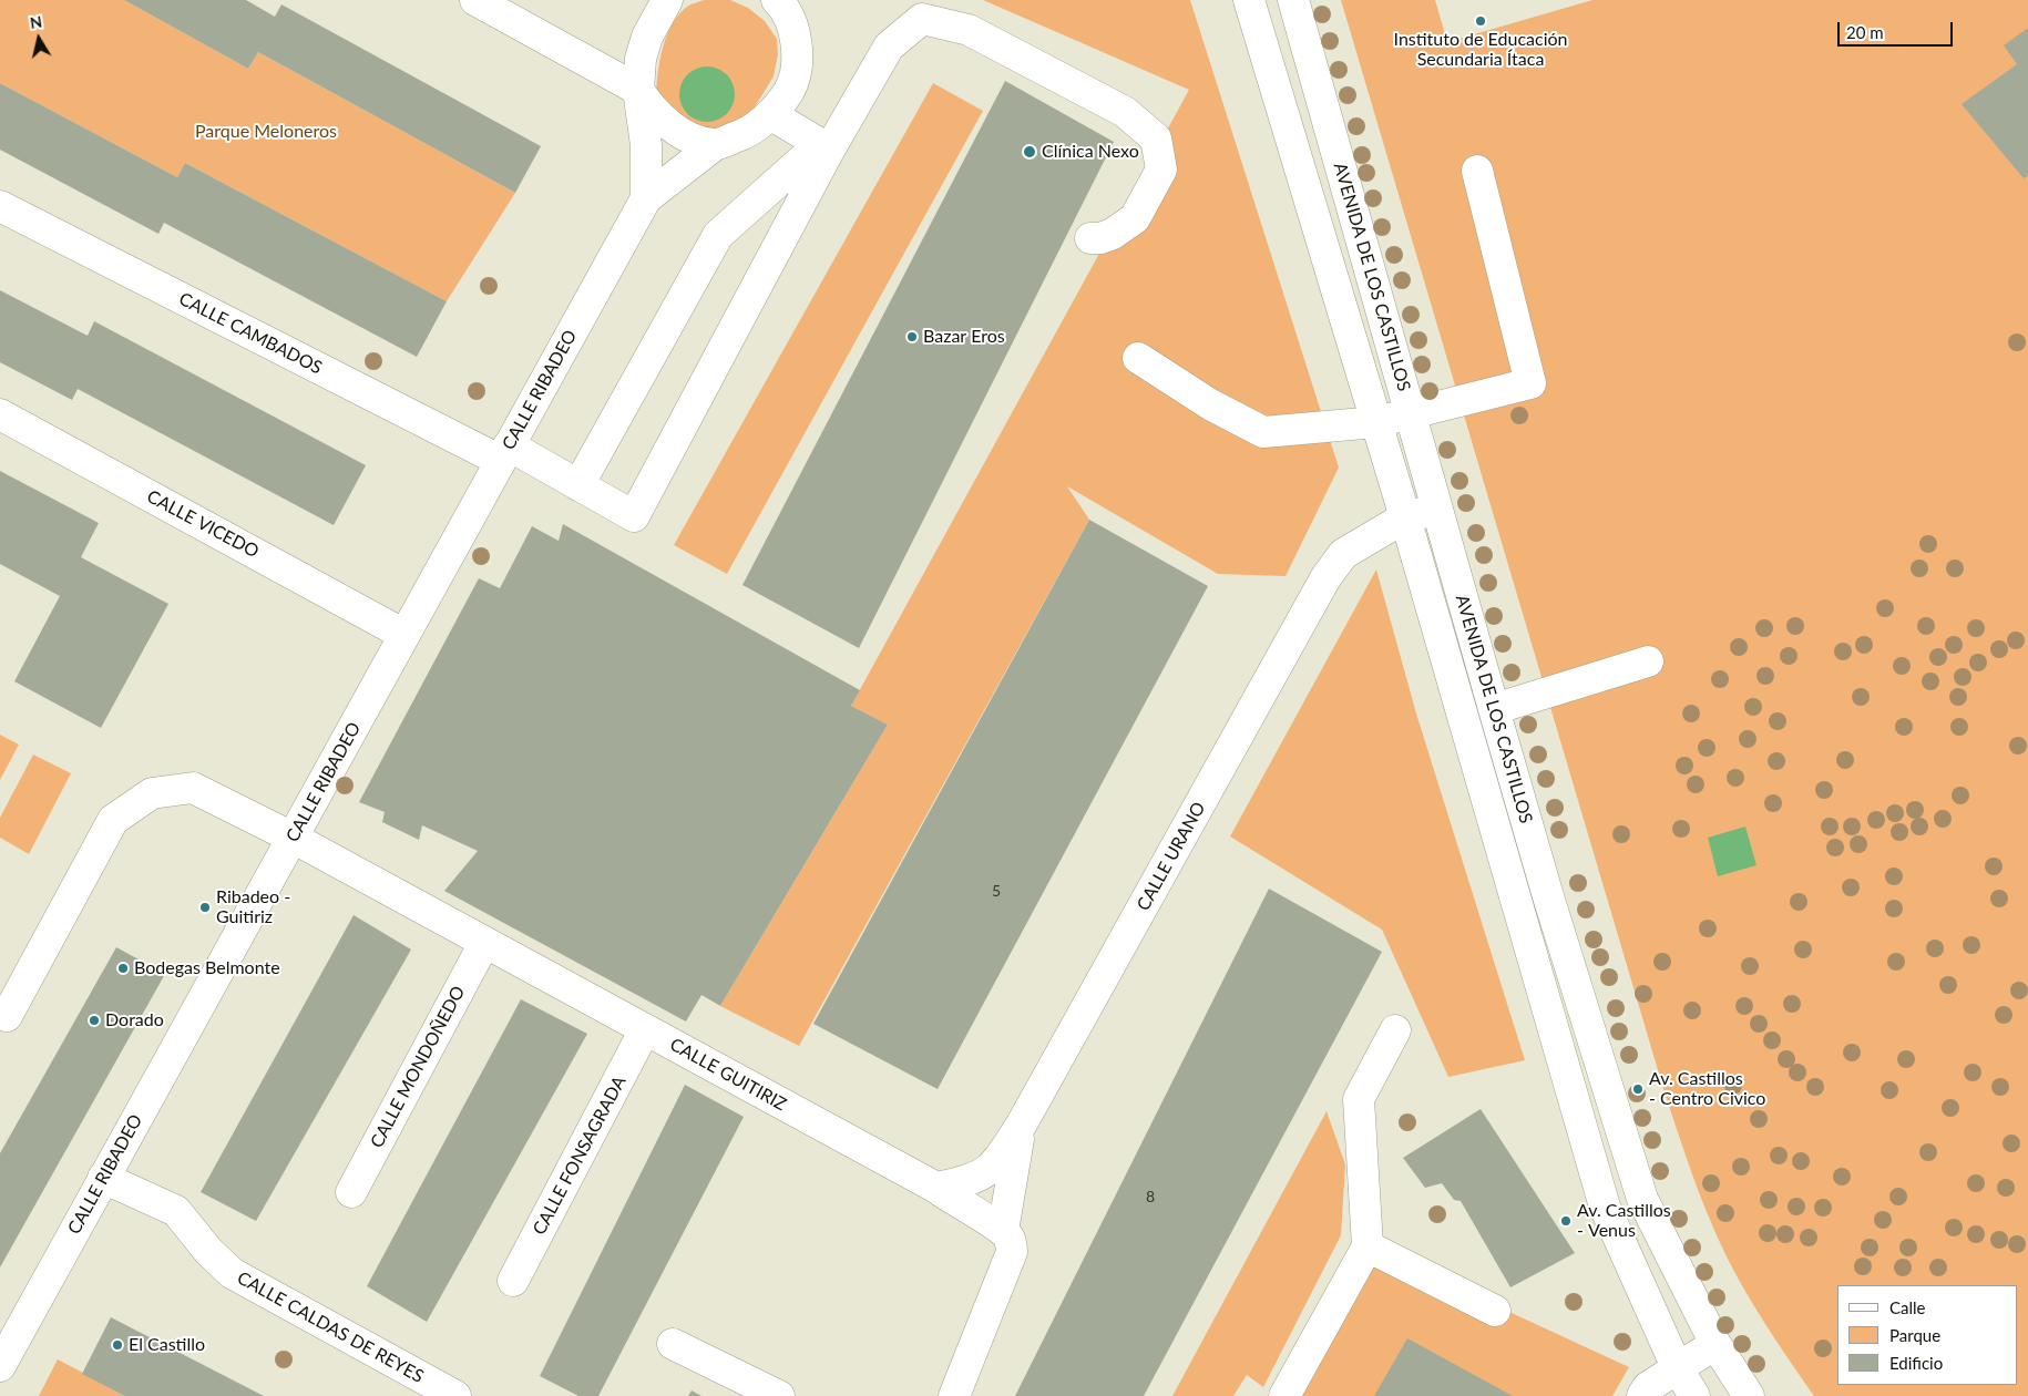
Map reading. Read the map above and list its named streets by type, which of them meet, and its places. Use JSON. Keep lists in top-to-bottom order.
{
  "streets": {
    "street": [
      "AVENIDA DE LOS CASTILLOS",
      "CALLE CAMBADOS",
      "CALLE RIBADEO",
      "CALLE VICEDO",
      "CALLE URANO",
      "CALLE MONDOÑEDO",
      "CALLE GUITIRIZ",
      "CALLE FONSAGRADA",
      "CALLE CALDAS DE REYES"
    ]
  },
  "crossings": [
    ["AVENIDA DE LOS CASTILLOS", "CALLE URANO"],
    ["CALLE CAMBADOS", "CALLE RIBADEO"],
    ["CALLE RIBADEO", "CALLE VICEDO"],
    ["CALLE RIBADEO", "CALLE GUITIRIZ"],
    ["CALLE RIBADEO", "CALLE CALDAS DE REYES"],
    ["CALLE URANO", "CALLE GUITIRIZ"],
    ["CALLE MONDOÑEDO", "CALLE GUITIRIZ"],
    ["CALLE GUITIRIZ", "CALLE FONSAGRADA"]
  ],
  "parks": ["Parque Meloneros"],
  "places": [
    "Instituto de Educación Secundaria Ítaca",
    "Clínica Nexo",
    "Bazar Eros",
    "Ribadeo - Guitiriz",
    "Bodegas Belmonte",
    "Dorado",
    "Av. Castillos - Centro Civico",
    "Av. Castillos - Venus",
    "El Castillo"
  ],
  "house_numbers": ["5", "8"],
  "legend": ["Calle", "Parque", "Edificio"],
  "scale_bar": "20 m",
  "north": "top"
}
